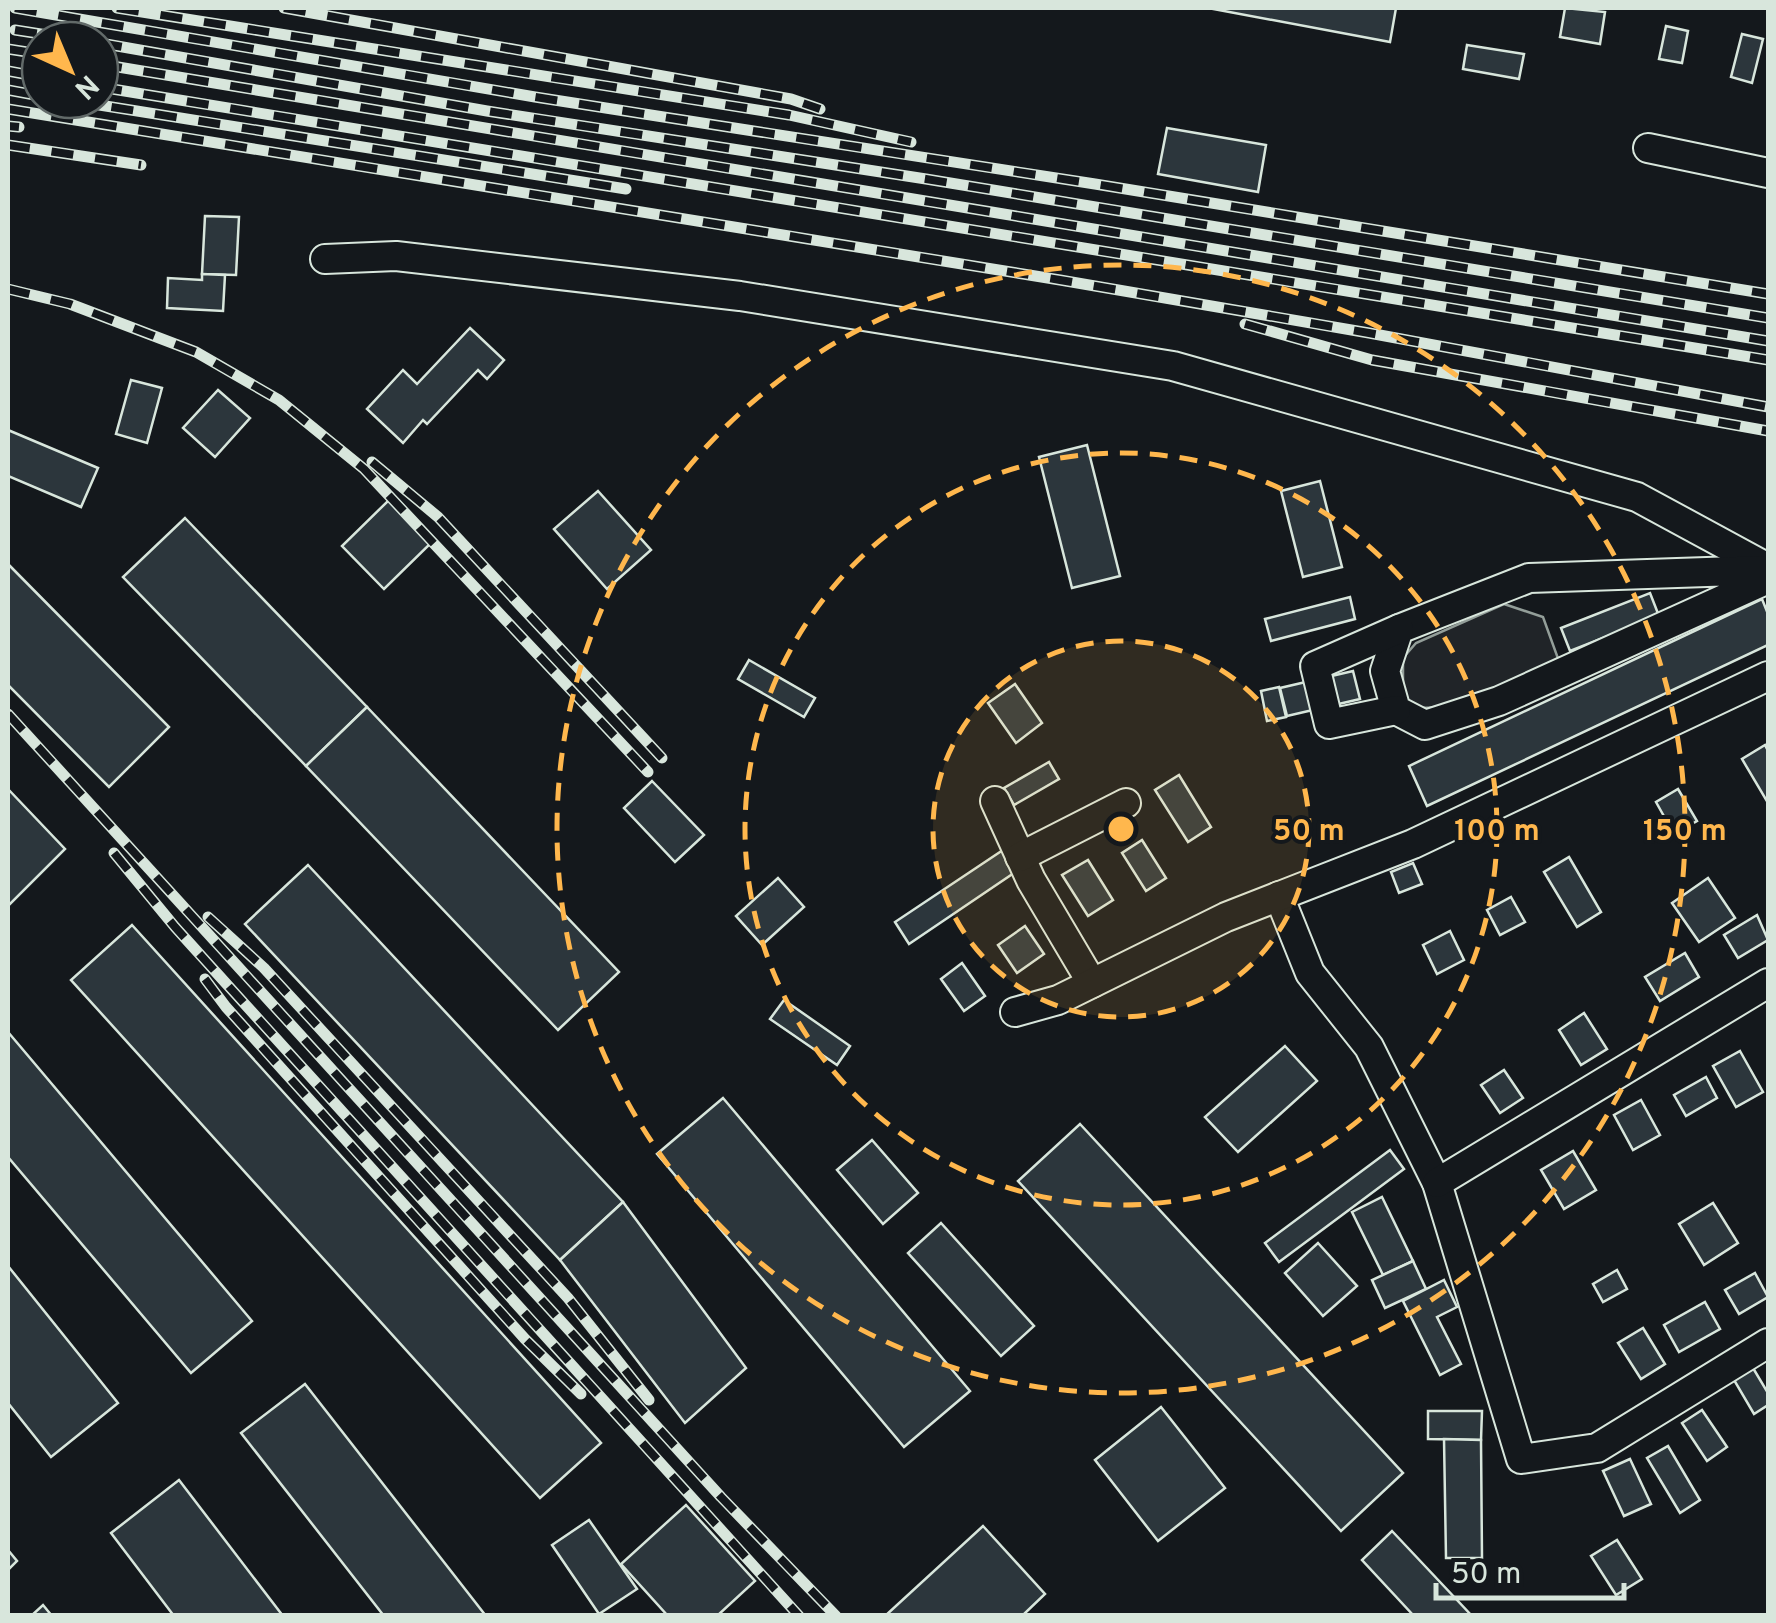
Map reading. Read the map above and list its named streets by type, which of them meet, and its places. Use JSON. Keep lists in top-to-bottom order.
{
  "scale_bar": "50 m",
  "north": "bottom right",
  "rings": ["50 m", "100 m", "150 m"]
}
